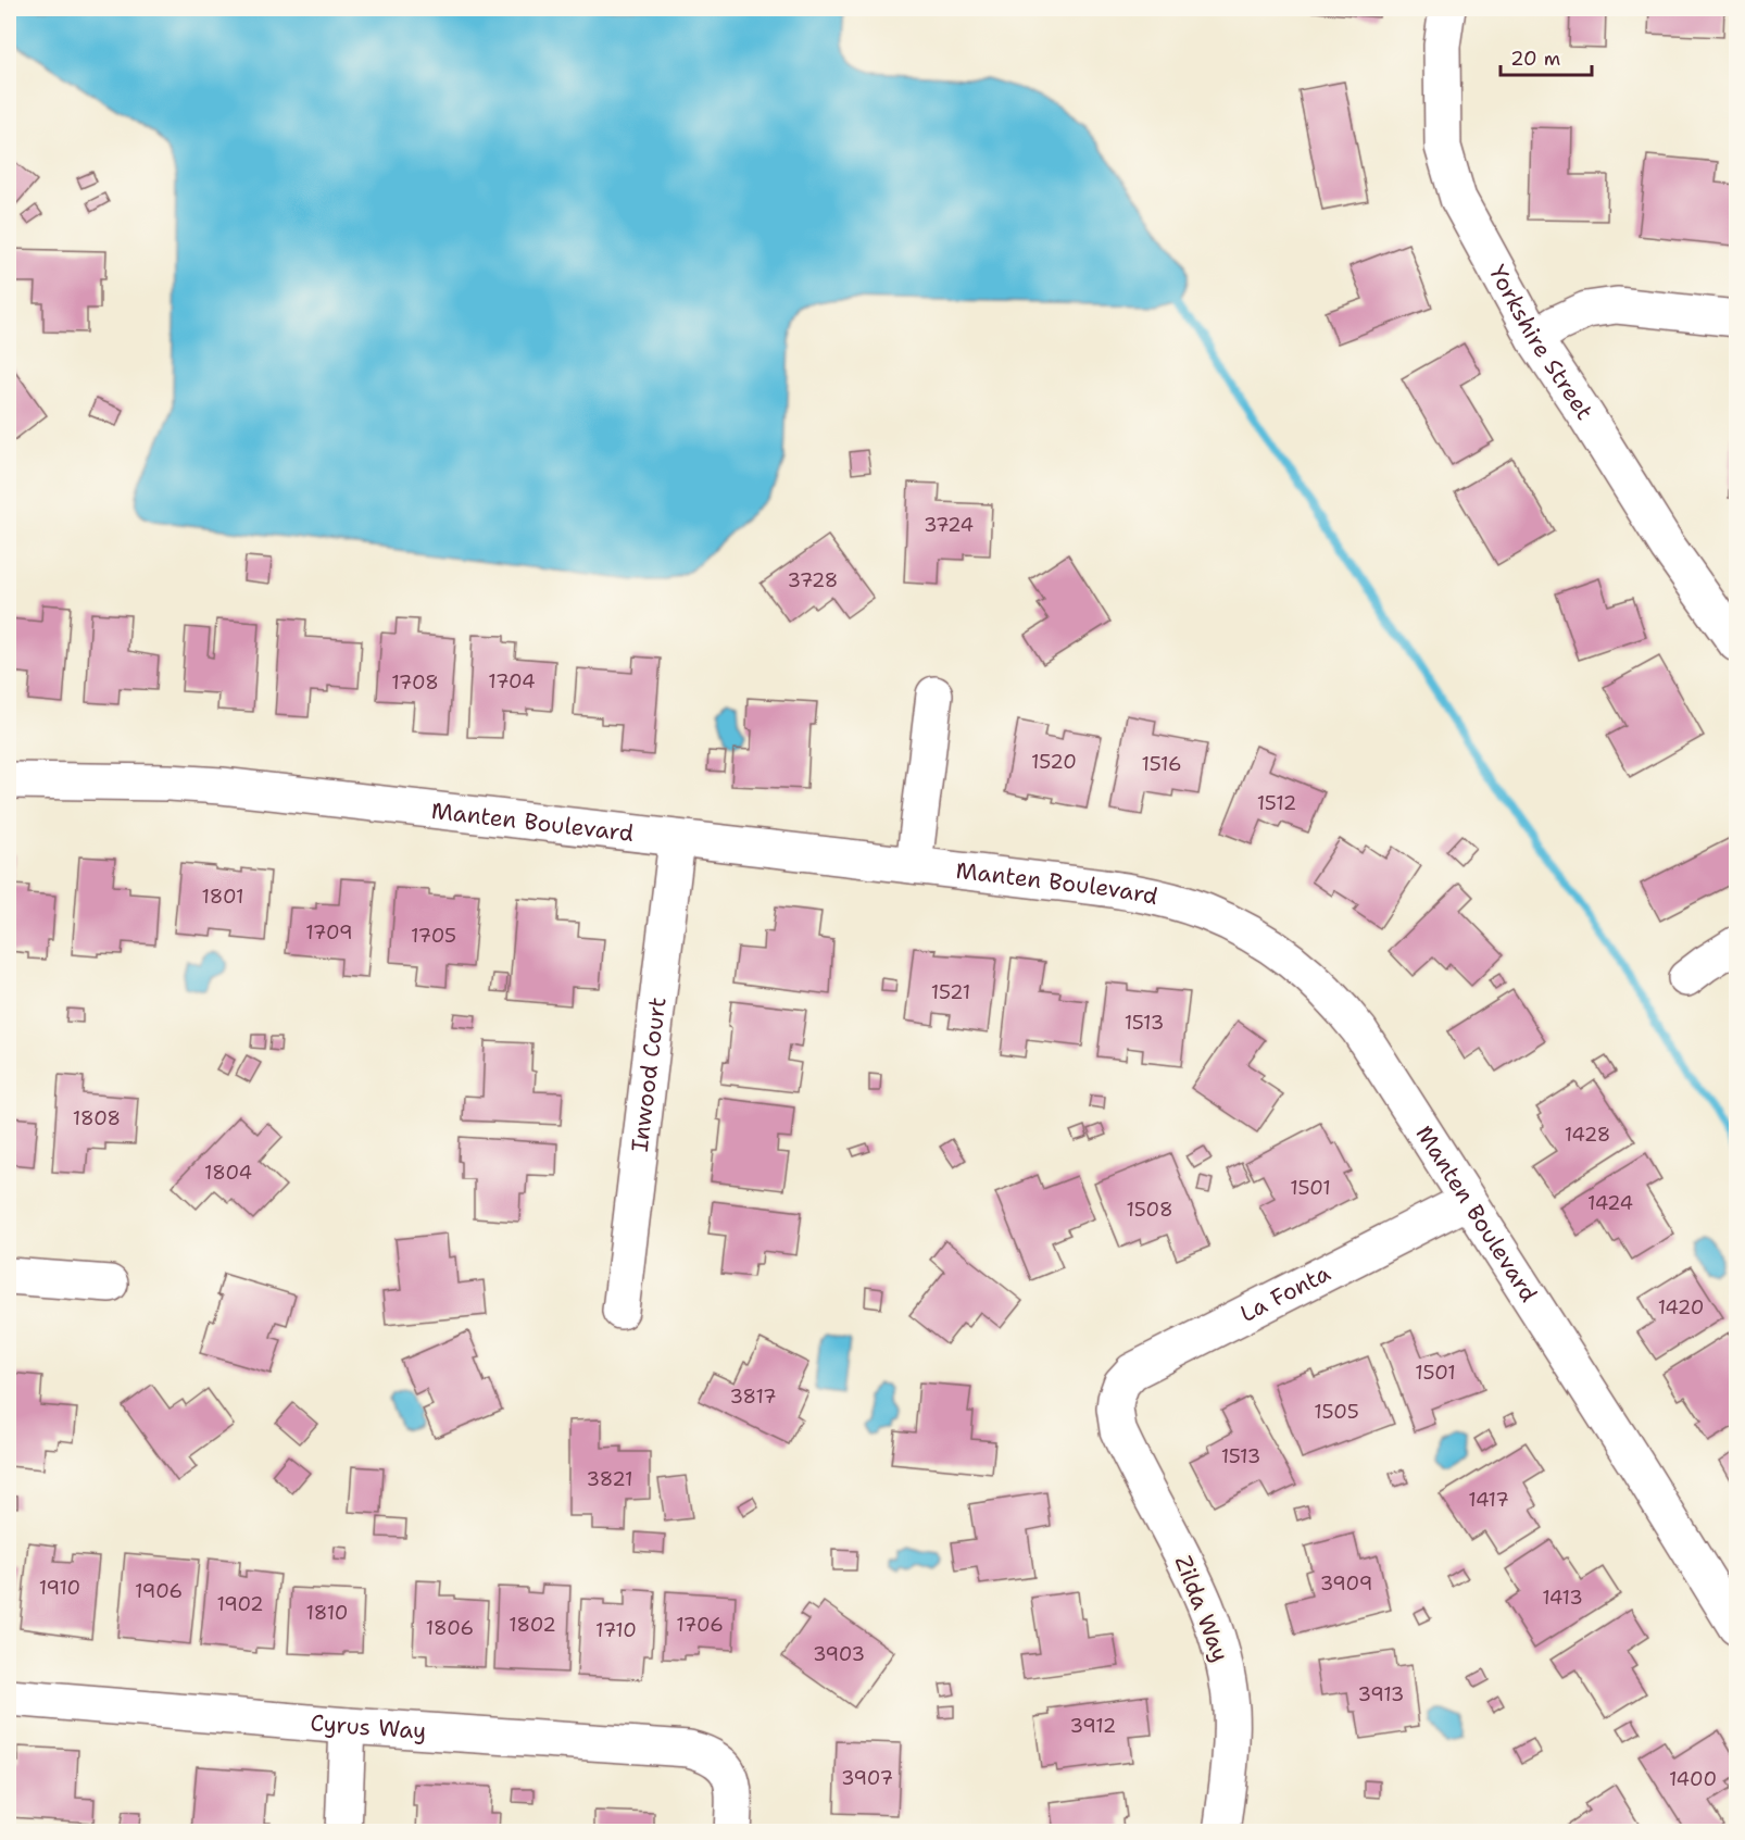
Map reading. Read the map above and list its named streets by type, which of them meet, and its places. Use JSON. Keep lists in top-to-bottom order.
{
  "streets": {
    "street": [
      "Yorkshire Street",
      "Manten Boulevard",
      "Inwood Court",
      "La Fonta",
      "Zilda Way",
      "Cyrus Way"
    ]
  },
  "crossings": [
    ["Manten Boulevard", "Inwood Court"],
    ["Manten Boulevard", "La Fonta"],
    ["La Fonta", "Zilda Way"]
  ],
  "house_numbers": [
    "3724",
    "3728",
    "1704",
    "1708",
    "1520",
    "1516",
    "1512",
    "1801",
    "1709",
    "1705",
    "1521",
    "1513",
    "1808",
    "1428",
    "1804",
    "1501",
    "1424",
    "1508",
    "1420",
    "1501",
    "3817",
    "1505",
    "1513",
    "3821",
    "1417",
    "3909",
    "1910",
    "1906",
    "1413",
    "1902",
    "1810",
    "1802",
    "1706",
    "1806",
    "1710",
    "3903",
    "3913",
    "3912",
    "3907",
    "1400"
  ],
  "scale_bar": "20 m"
}
